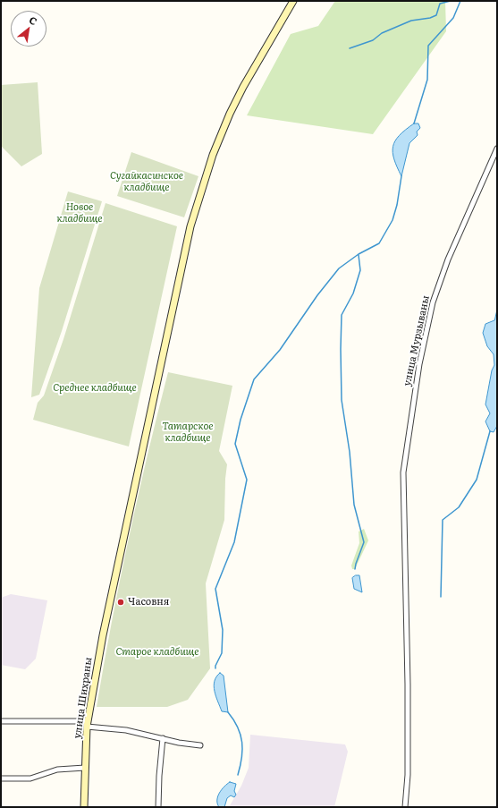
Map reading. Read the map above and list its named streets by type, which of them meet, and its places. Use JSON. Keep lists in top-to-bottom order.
{
  "streets": {
    "street": ["улица Мурзываны", "улица Шихраны"]
  },
  "parks": [
    "Сугайкасинское кладбище",
    "Новое кладбище",
    "Среднее кладбище",
    "Татарское кладбище",
    "Старое кладбище"
  ],
  "places": ["Часовня"],
  "north": "top right"
}
